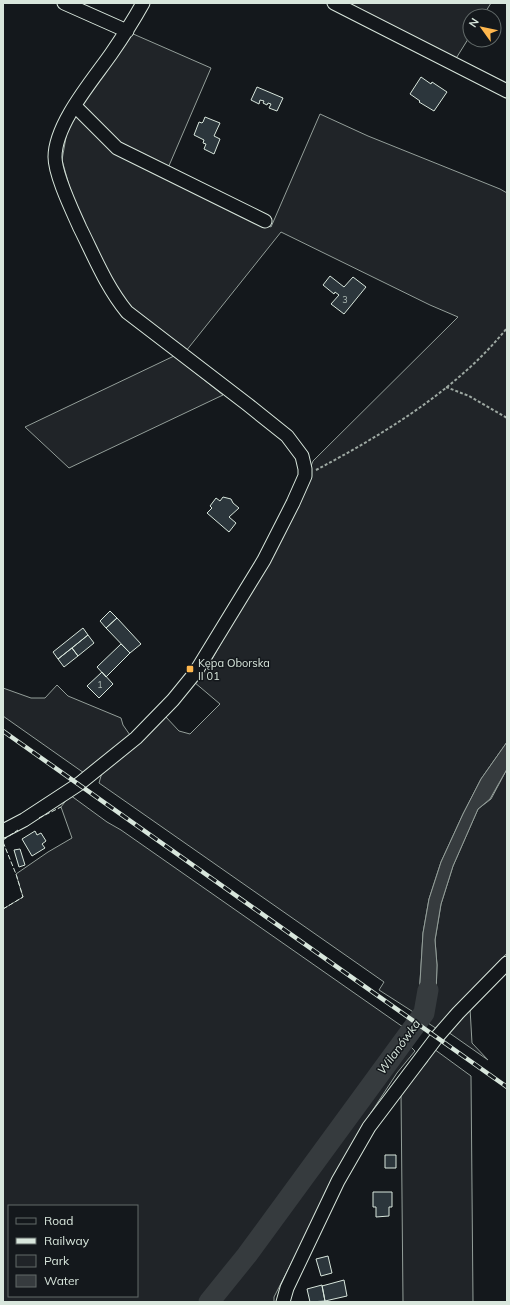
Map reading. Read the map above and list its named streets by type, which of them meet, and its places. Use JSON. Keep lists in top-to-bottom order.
{
  "water": ["Wilanówka"],
  "places": {
    "transit": ["Kępa Oborska II 01"]
  },
  "house_numbers": ["3", "1"],
  "legend": [
    "Road",
    "Railway",
    "Park",
    "Water"
  ],
  "north": "top left"
}
